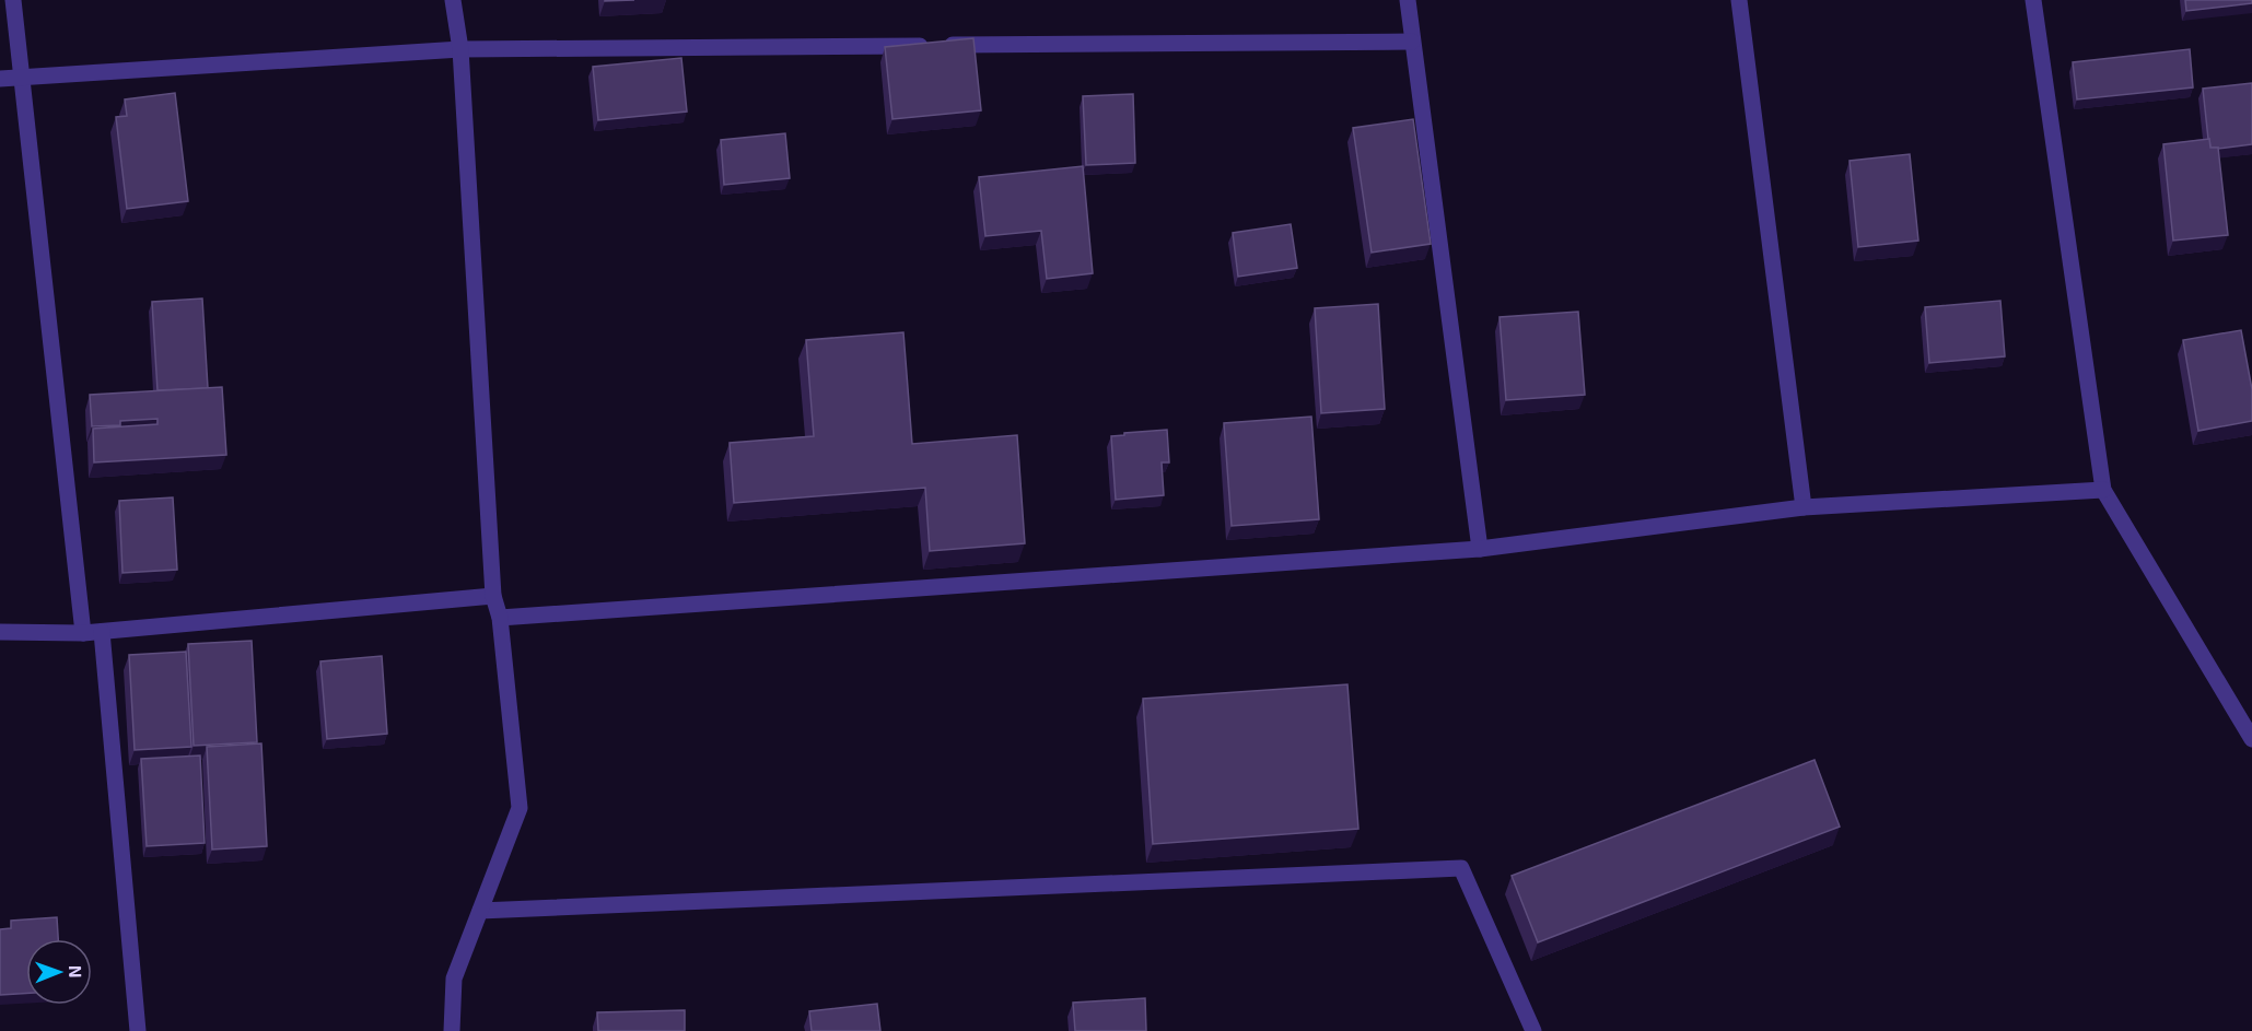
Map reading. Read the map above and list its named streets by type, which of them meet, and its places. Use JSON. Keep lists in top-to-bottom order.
{
  "north": "right"
}
